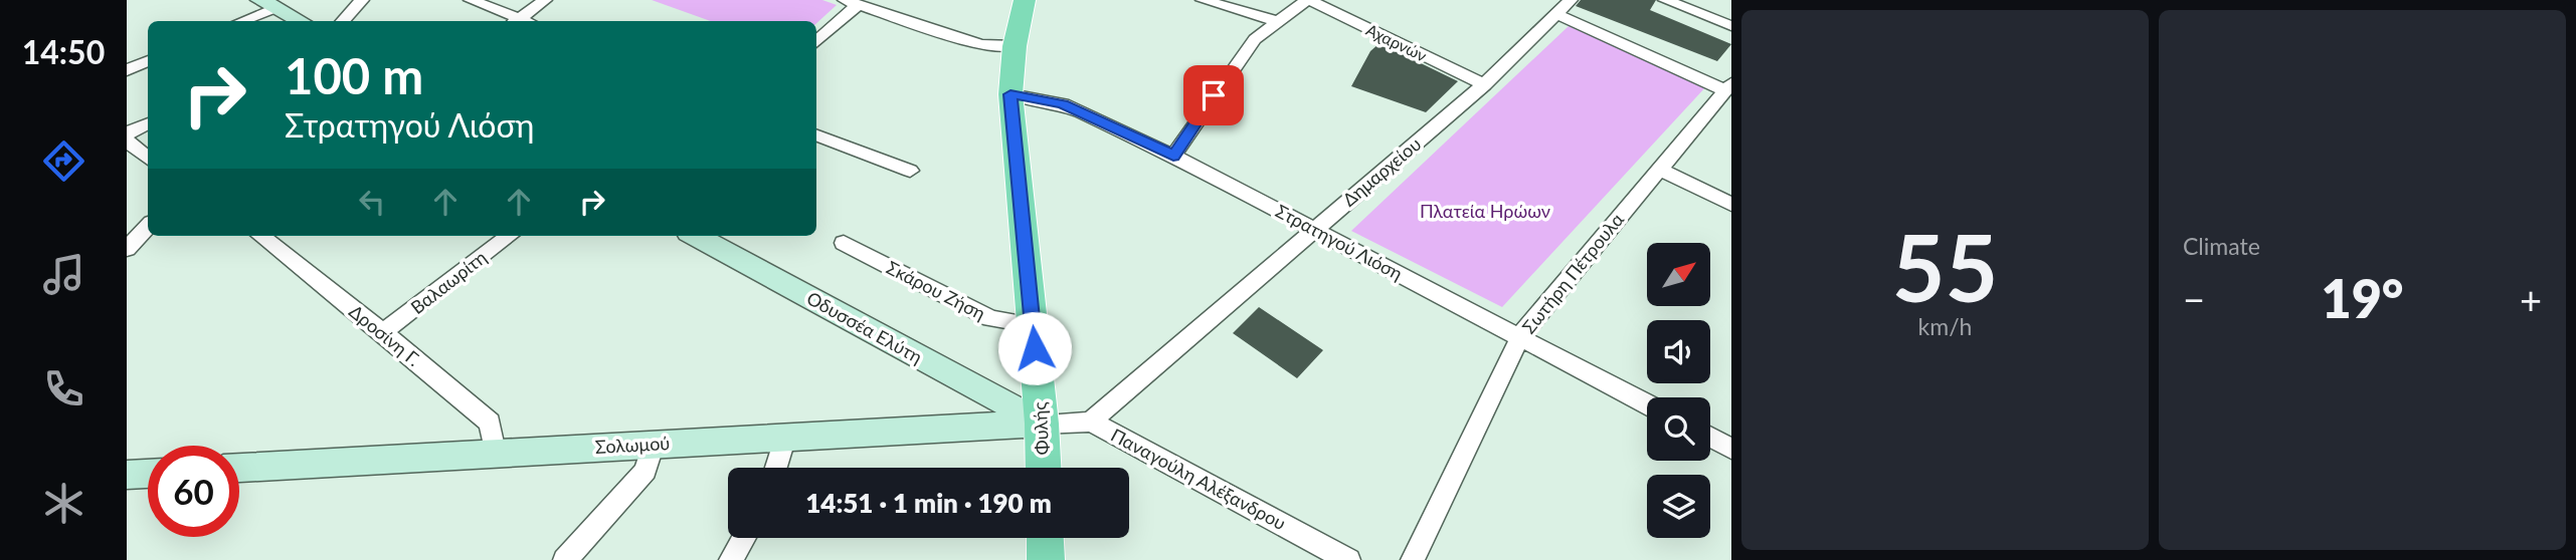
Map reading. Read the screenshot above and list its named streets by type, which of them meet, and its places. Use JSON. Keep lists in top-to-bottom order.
{
  "streets": {
    "main road": ["Φυλής"],
    "street": [
      "Αχαρνών",
      "Δημαρχείου",
      "Στρατηγού Λιόση",
      "Σωτήρη Πέτρουλα",
      "Βαλαωρίτη",
      "Σκάρου Ζήση",
      "Οδυσσέα Ελύτη",
      "Δροσίνη Γ.",
      "Σολωμού",
      "Παναγούλη Αλέξανδρου"
    ]
  },
  "crossings": [
    ["Αχαρνών", "Δημαρχείου"],
    ["Δημαρχείου", "Στρατηγού Λιόση"],
    ["Δημαρχείου", "Παναγούλη Αλέξανδρου"],
    ["Στρατηγού Λιόση", "Σωτήρη Πέτρουλα"],
    ["Στρατηγού Λιόση", "Φυλής"],
    ["Βαλαωρίτη", "Δροσίνη Γ."],
    ["Σκάρου Ζήση", "Φυλής"],
    ["Οδυσσέα Ελύτη", "Φυλής"],
    ["Οδυσσέα Ελύτη", "Σολωμού"],
    ["Οδυσσέα Ελύτη", "Παναγούλη Αλέξανδρου"],
    ["Δροσίνη Γ.", "Σολωμού"],
    ["Φυλής", "Σολωμού"],
    ["Φυλής", "Παναγούλη Αλέξανδρου"],
    ["Σολωμού", "Παναγούλη Αλέξανδρου"]
  ],
  "parks": ["Πλατεία Ηρώων"],
  "north": "top right",
  "page": {
    "tabs": "14:50",
    "tile": [
      ["55", "km/h"],
      "Climate"
    ],
    "turn": ["100 m", "Στρατηγού Λιόση"],
    "heat": ["−", "19°", "+"],
    "limit": "60",
    "trip": "14:51 · 1 min · 190 m"
  }
}
